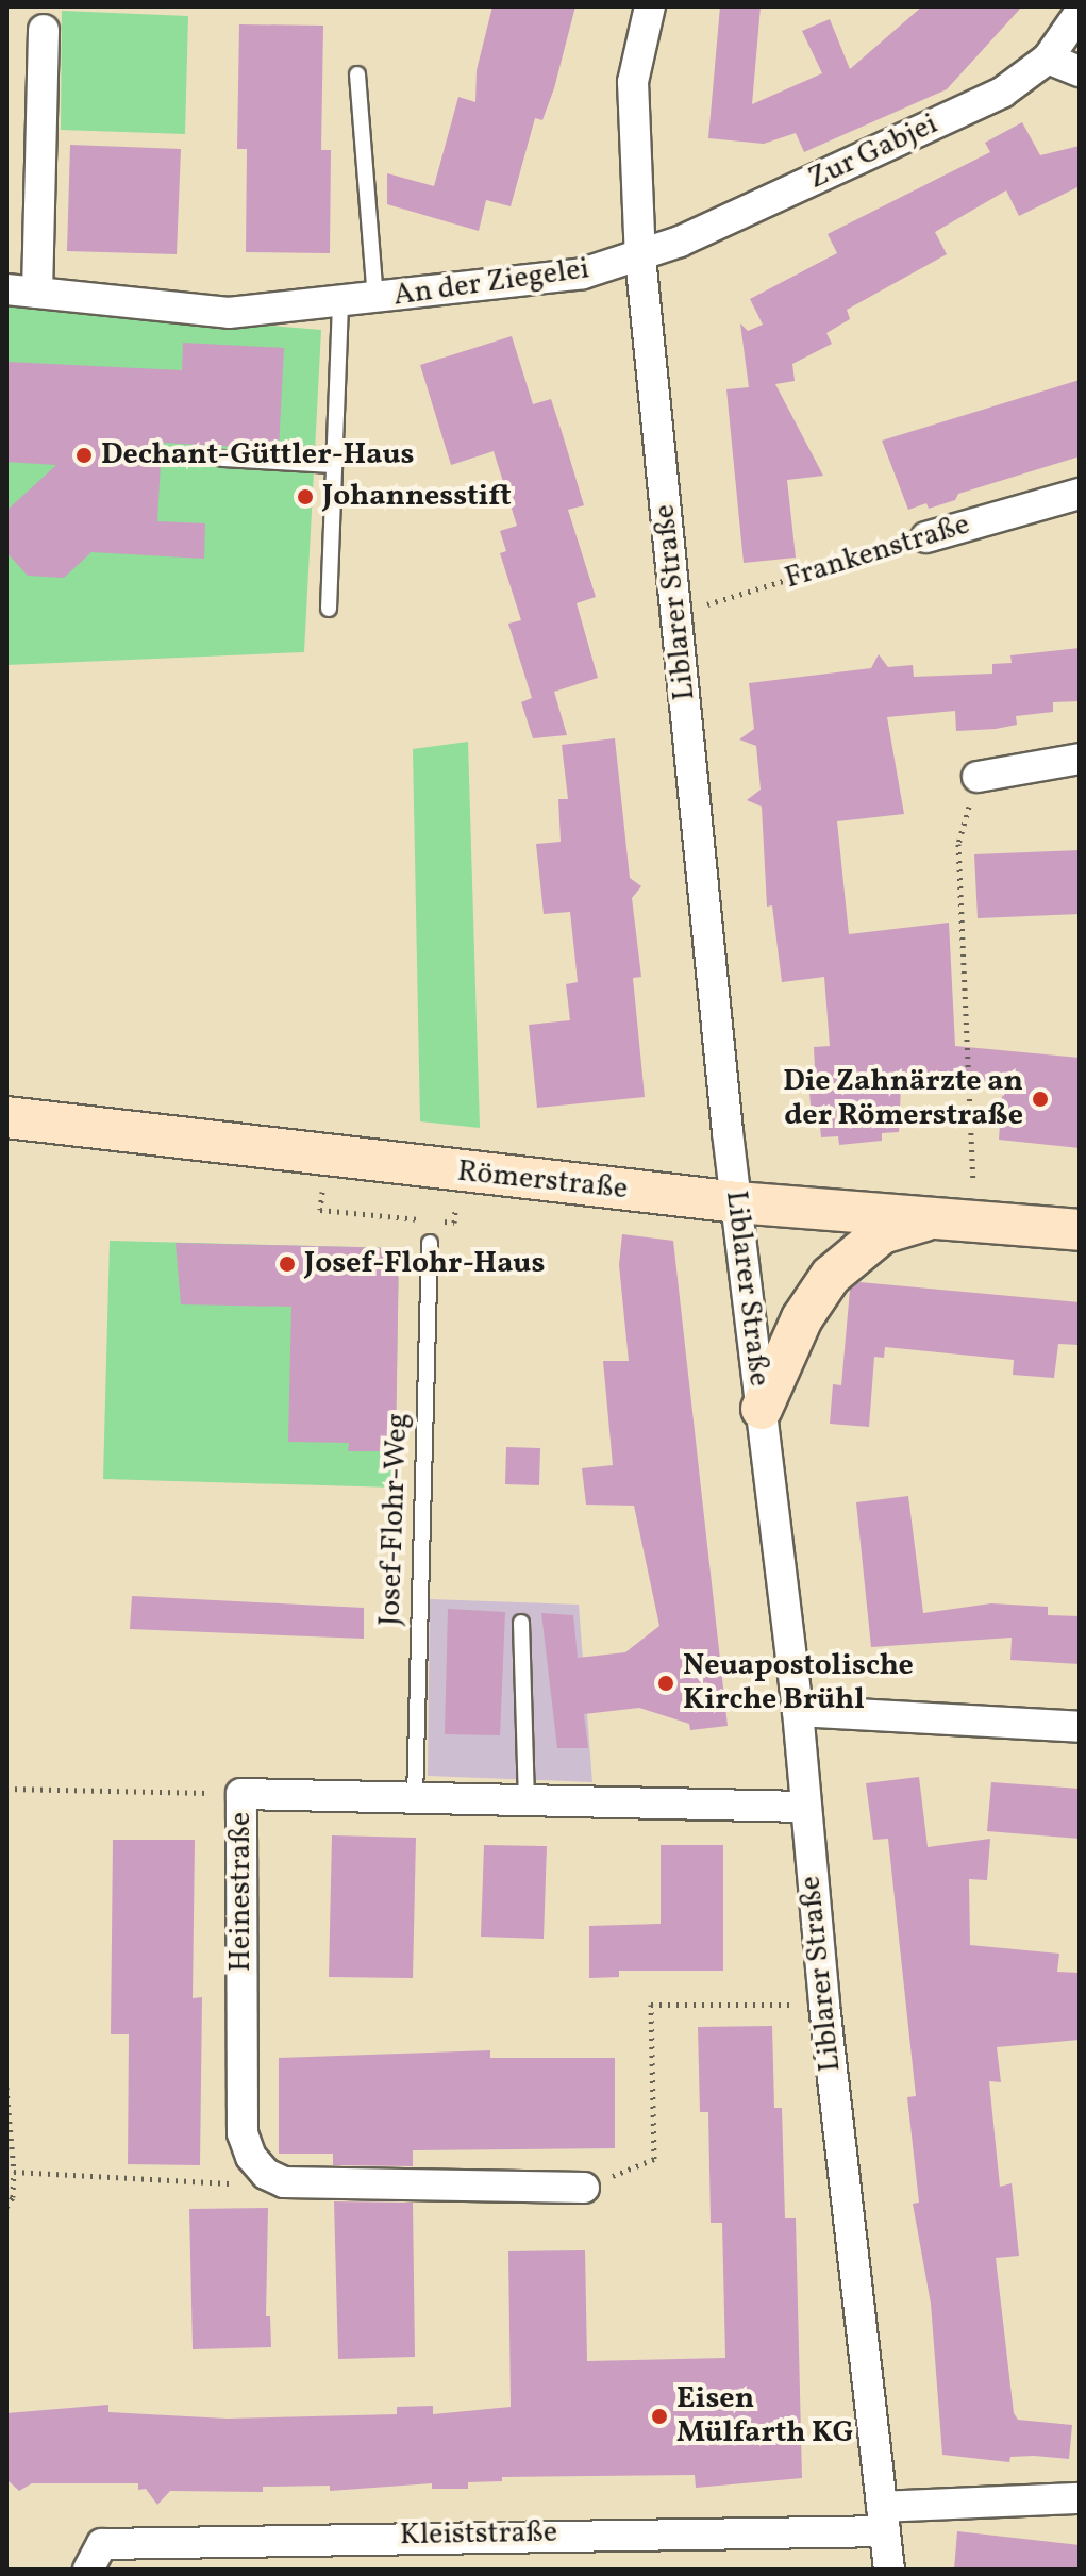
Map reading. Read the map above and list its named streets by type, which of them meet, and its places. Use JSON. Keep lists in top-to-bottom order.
{
  "streets": {
    "main road": ["Römerstraße"],
    "street": [
      "Zur Gabjei",
      "An der Ziegelei",
      "Frankenstraße",
      "Liblarer Straße",
      "Heinestraße",
      "Kleiststraße"
    ],
    "lane": ["Josef-Flohr-Weg"]
  },
  "crossings": [
    ["Zur Gabjei", "An der Ziegelei"],
    ["Zur Gabjei", "Liblarer Straße"],
    ["An der Ziegelei", "Liblarer Straße"],
    ["Frankenstraße", "Liblarer Straße"],
    ["Liblarer Straße", "Römerstraße"],
    ["Liblarer Straße", "Heinestraße"],
    ["Liblarer Straße", "Kleiststraße"],
    ["Josef-Flohr-Weg", "Heinestraße"]
  ],
  "places": [
    "Dechant-Güttler-Haus",
    "Johannesstift",
    "Die Zahnärzte an der Römerstraße",
    "Josef-Flohr-Haus",
    "Neuapostolische Kirche Brühl",
    "Eisen Mülfarth KG"
  ]
}
